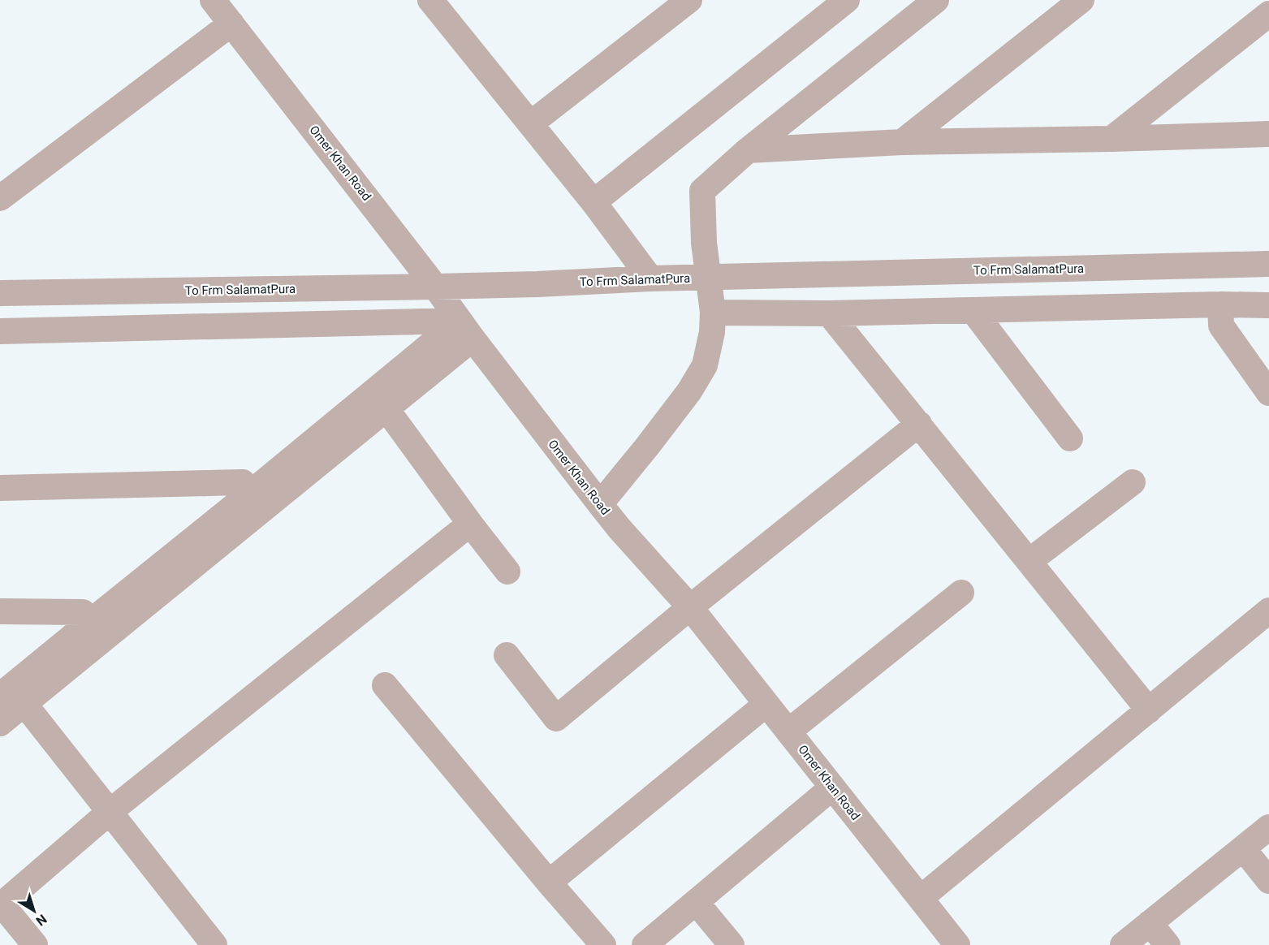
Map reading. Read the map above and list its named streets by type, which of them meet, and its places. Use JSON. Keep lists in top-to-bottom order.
{
  "streets": {
    "street": ["Omer Khan Road", "To Frm SalamatPura"]
  },
  "crossings": [
    ["Omer Khan Road", "To Frm SalamatPura"]
  ],
  "north": "bottom right"
}
